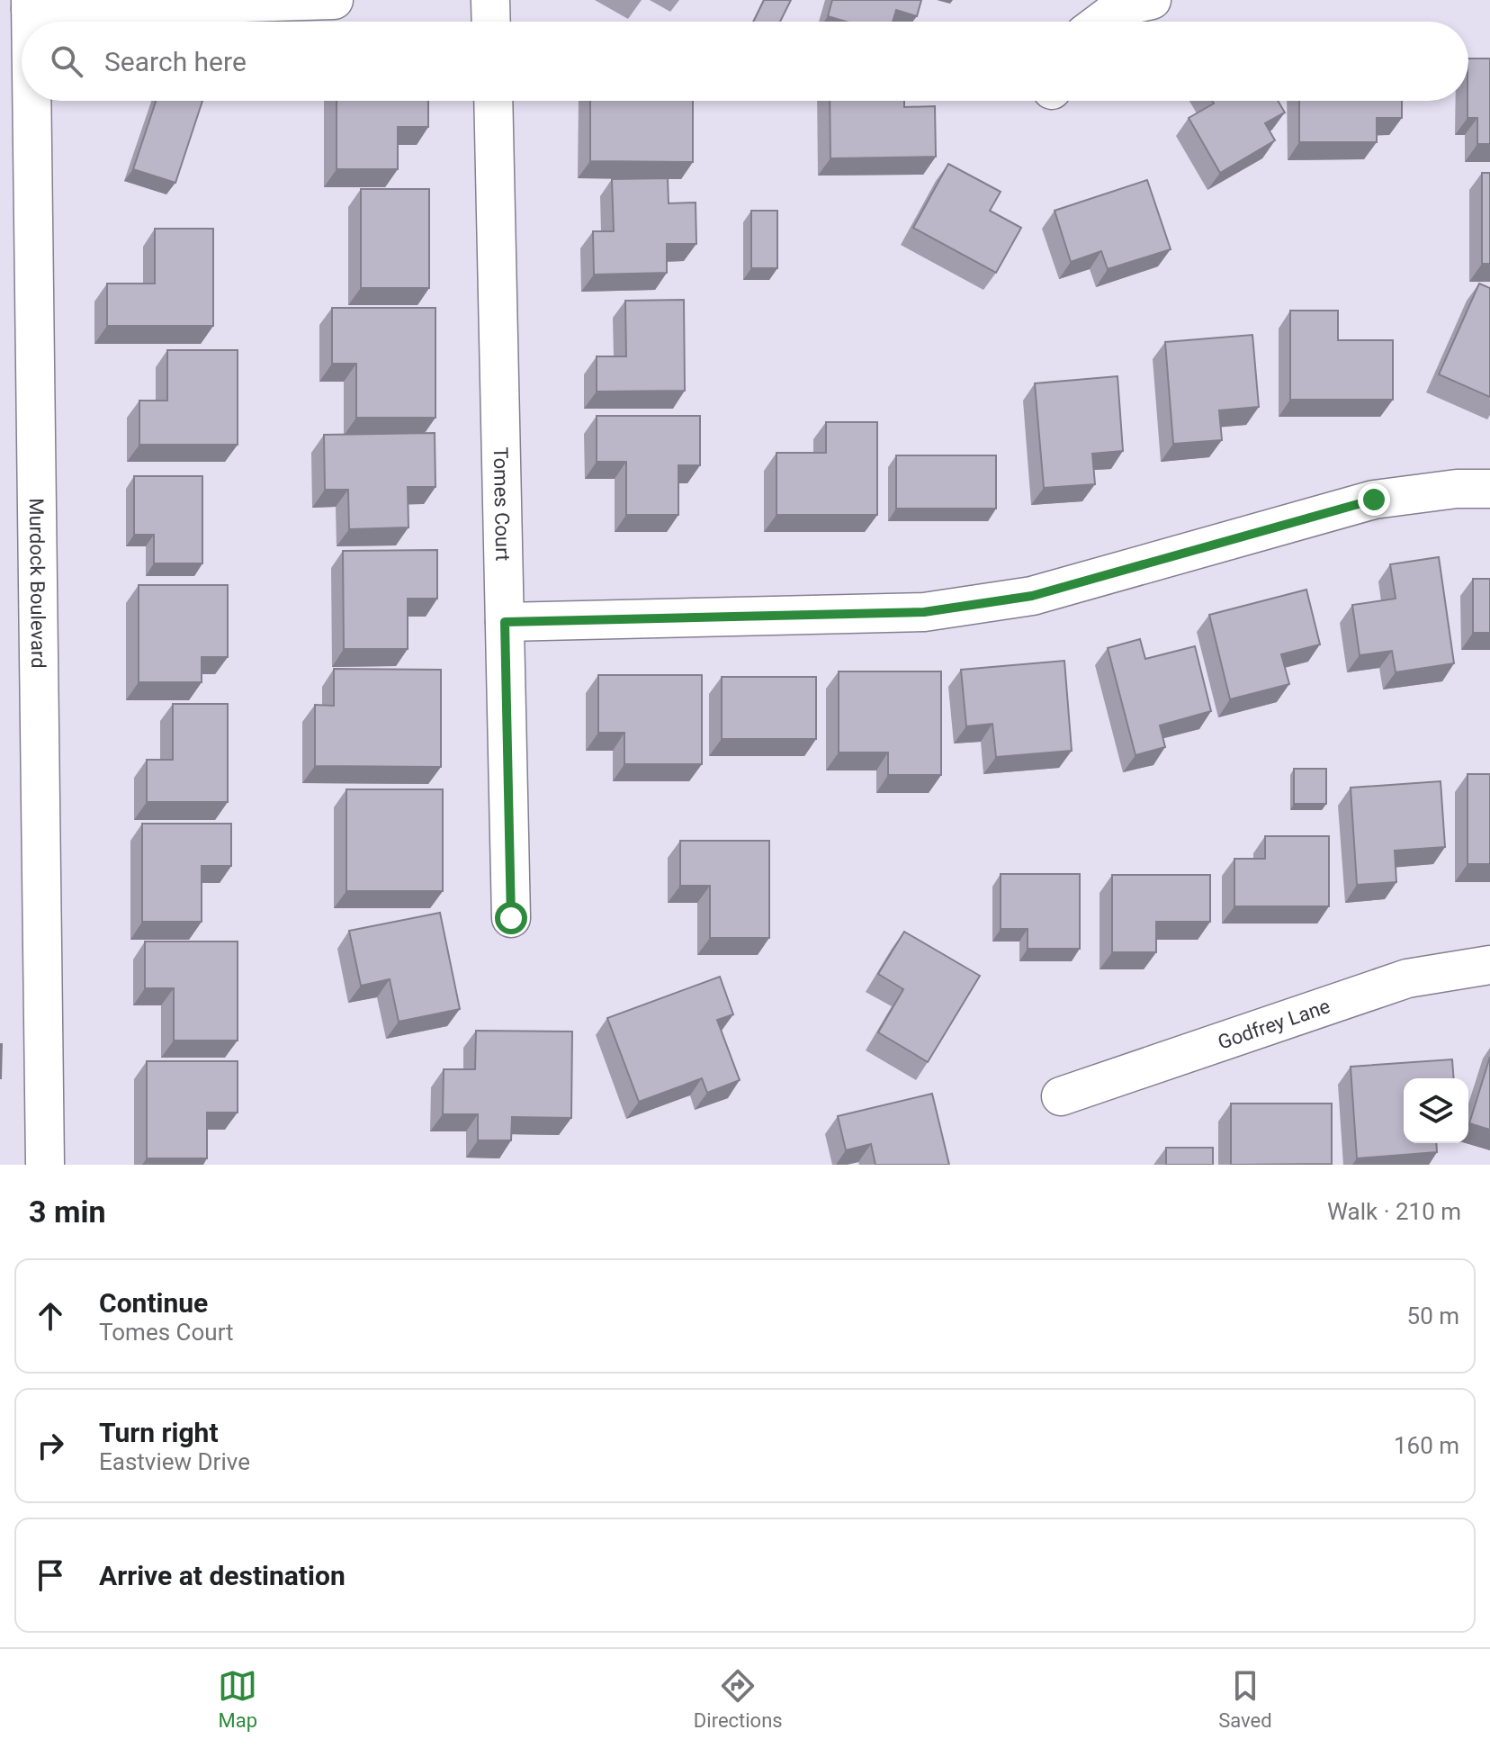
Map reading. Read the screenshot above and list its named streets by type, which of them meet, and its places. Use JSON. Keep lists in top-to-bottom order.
{
  "streets": {
    "street": ["Tomes Court", "Murdock Boulevard", "Godfrey Lane"]
  },
  "page": {
    "search": "Search here",
    "heading": ["3 min", "Walk · 210 m"],
    "list": [
      ["Continue", "Tomes Court", "50 m"],
      ["Turn right", "Eastview Drive", "160 m"],
      "Arrive at destination"
    ],
    "nav": ["Map", "Directions", "Saved"]
  }
}
